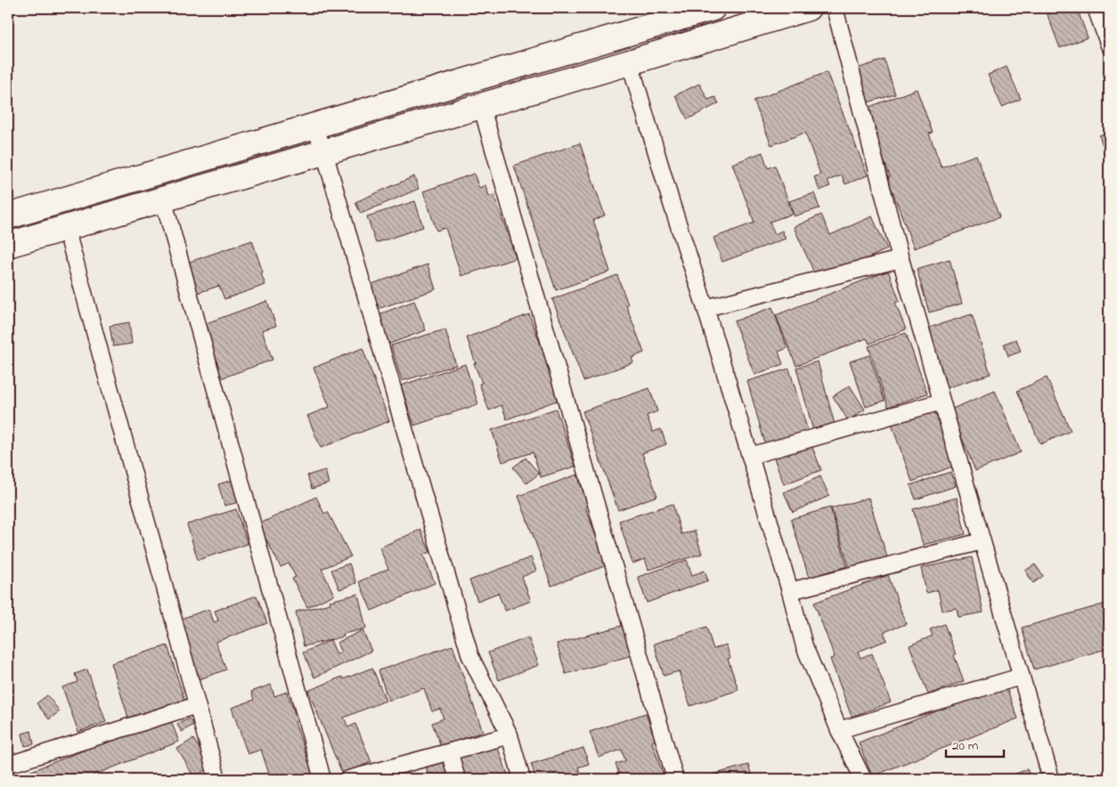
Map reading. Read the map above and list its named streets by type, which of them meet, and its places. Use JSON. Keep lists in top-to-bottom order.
{
  "scale_bar": "20 m"
}
